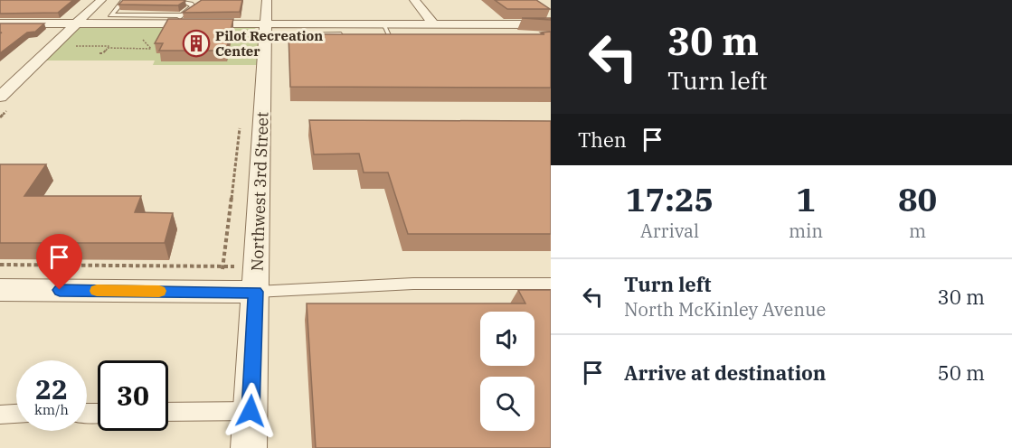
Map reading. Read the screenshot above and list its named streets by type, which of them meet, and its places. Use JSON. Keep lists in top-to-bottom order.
{
  "streets": {
    "street": ["Northwest 3rd Street"]
  },
  "places": {
    "building": ["Pilot Recreation Center"]
  },
  "page": {
    "turn": ["30 m", "Turn left"],
    "then": "Then",
    "eta": [
      "17:25",
      "Arrival",
      "1",
      "min",
      "80",
      "m"
    ],
    "list": [
      {
        "name": "Turn left",
        "note": "North McKinley Avenue",
        "value": "30 m"
      },
      {
        "name": "Arrive at destination",
        "value": "50 m"
      }
    ],
    "speed": "22 km/h",
    "limit": "30"
  }
}
